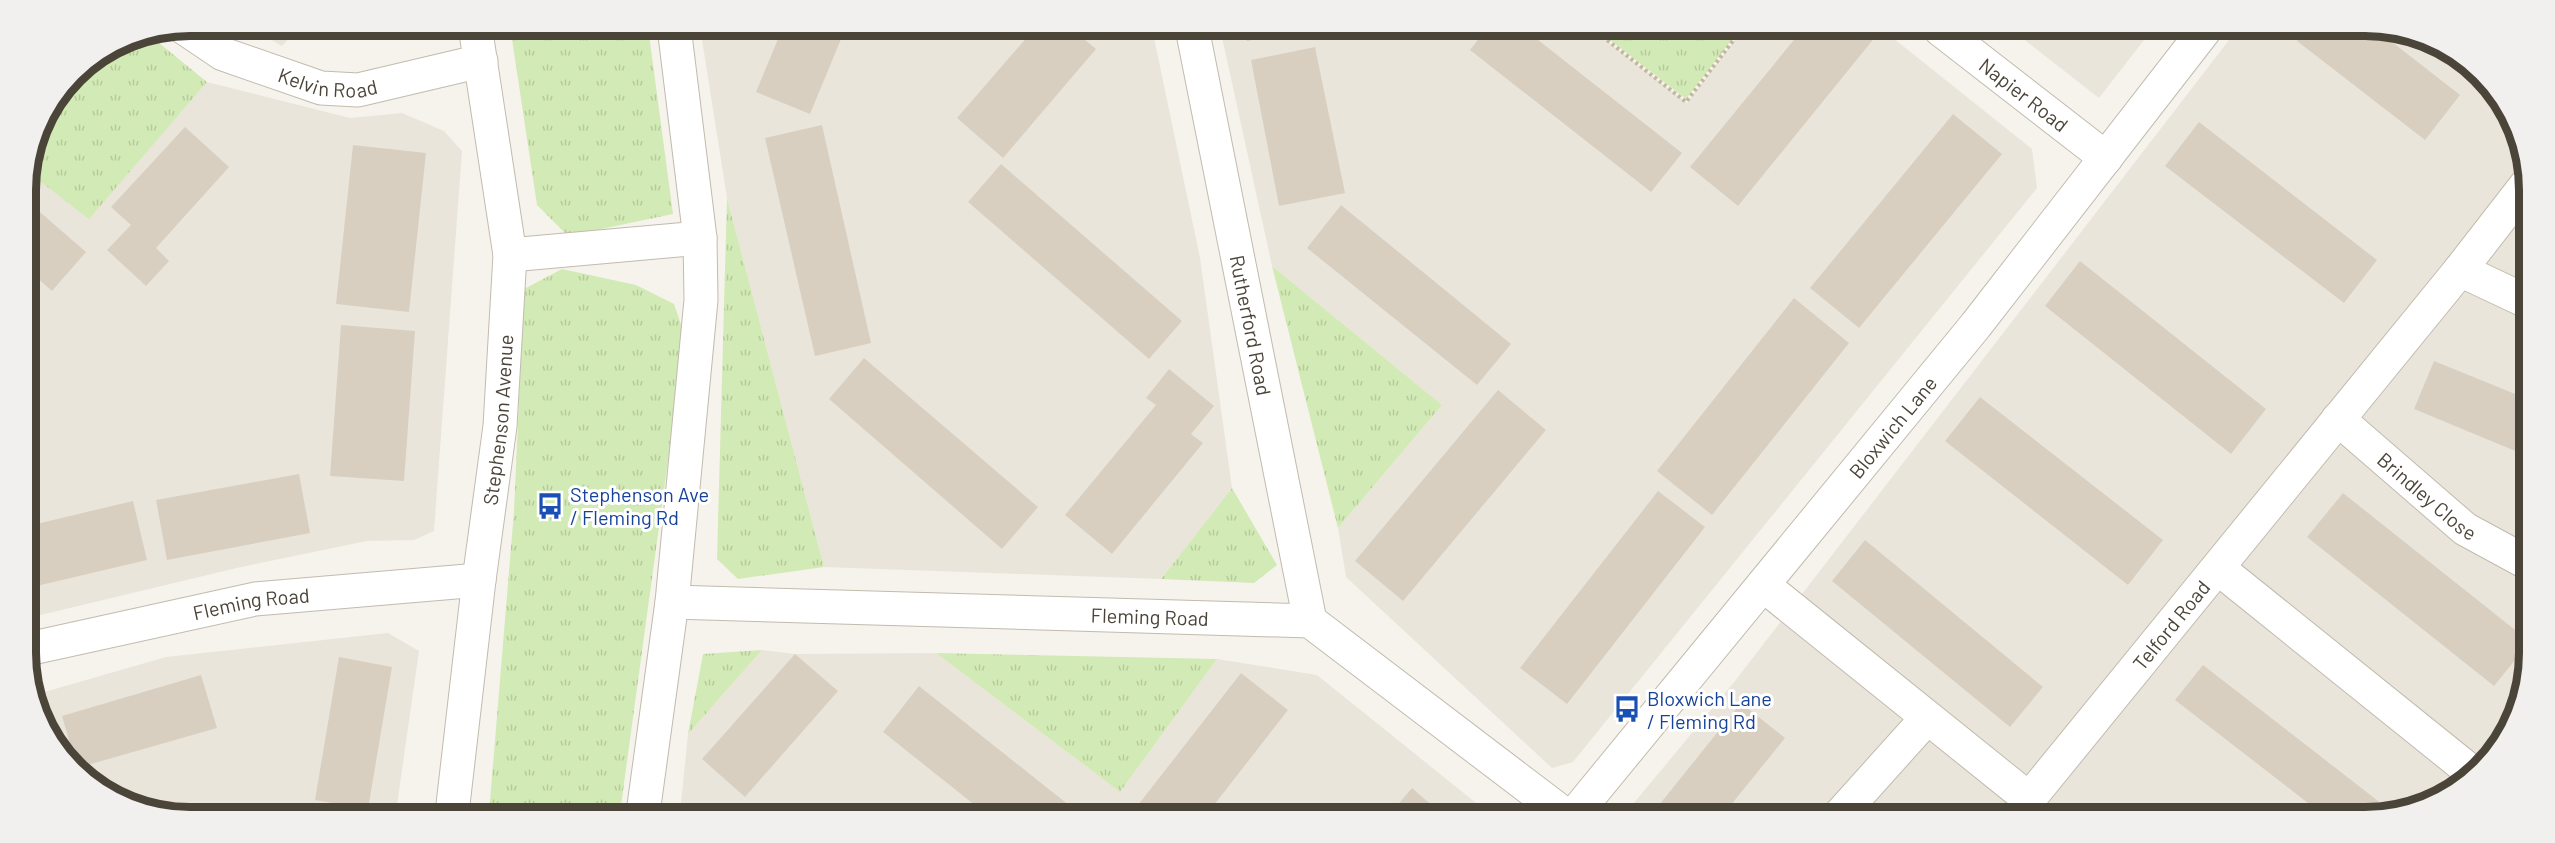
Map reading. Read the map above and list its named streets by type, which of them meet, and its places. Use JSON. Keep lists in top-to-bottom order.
{
  "streets": {
    "street": [
      "Kelvin Road",
      "Napier Road",
      "Rutherford Road",
      "Stephenson Avenue",
      "Bloxwich Lane",
      "Brindley Close",
      "Fleming Road",
      "Telford Road"
    ]
  },
  "crossings": [
    ["Kelvin Road", "Stephenson Avenue"],
    ["Napier Road", "Bloxwich Lane"],
    ["Rutherford Road", "Fleming Road"],
    ["Stephenson Avenue", "Fleming Road"],
    ["Bloxwich Lane", "Telford Road"],
    ["Brindley Close", "Telford Road"]
  ],
  "places": {
    "bus stop": ["Stephenson Ave / Fleming Rd", "Bloxwich Lane / Fleming Rd"]
  }
}
